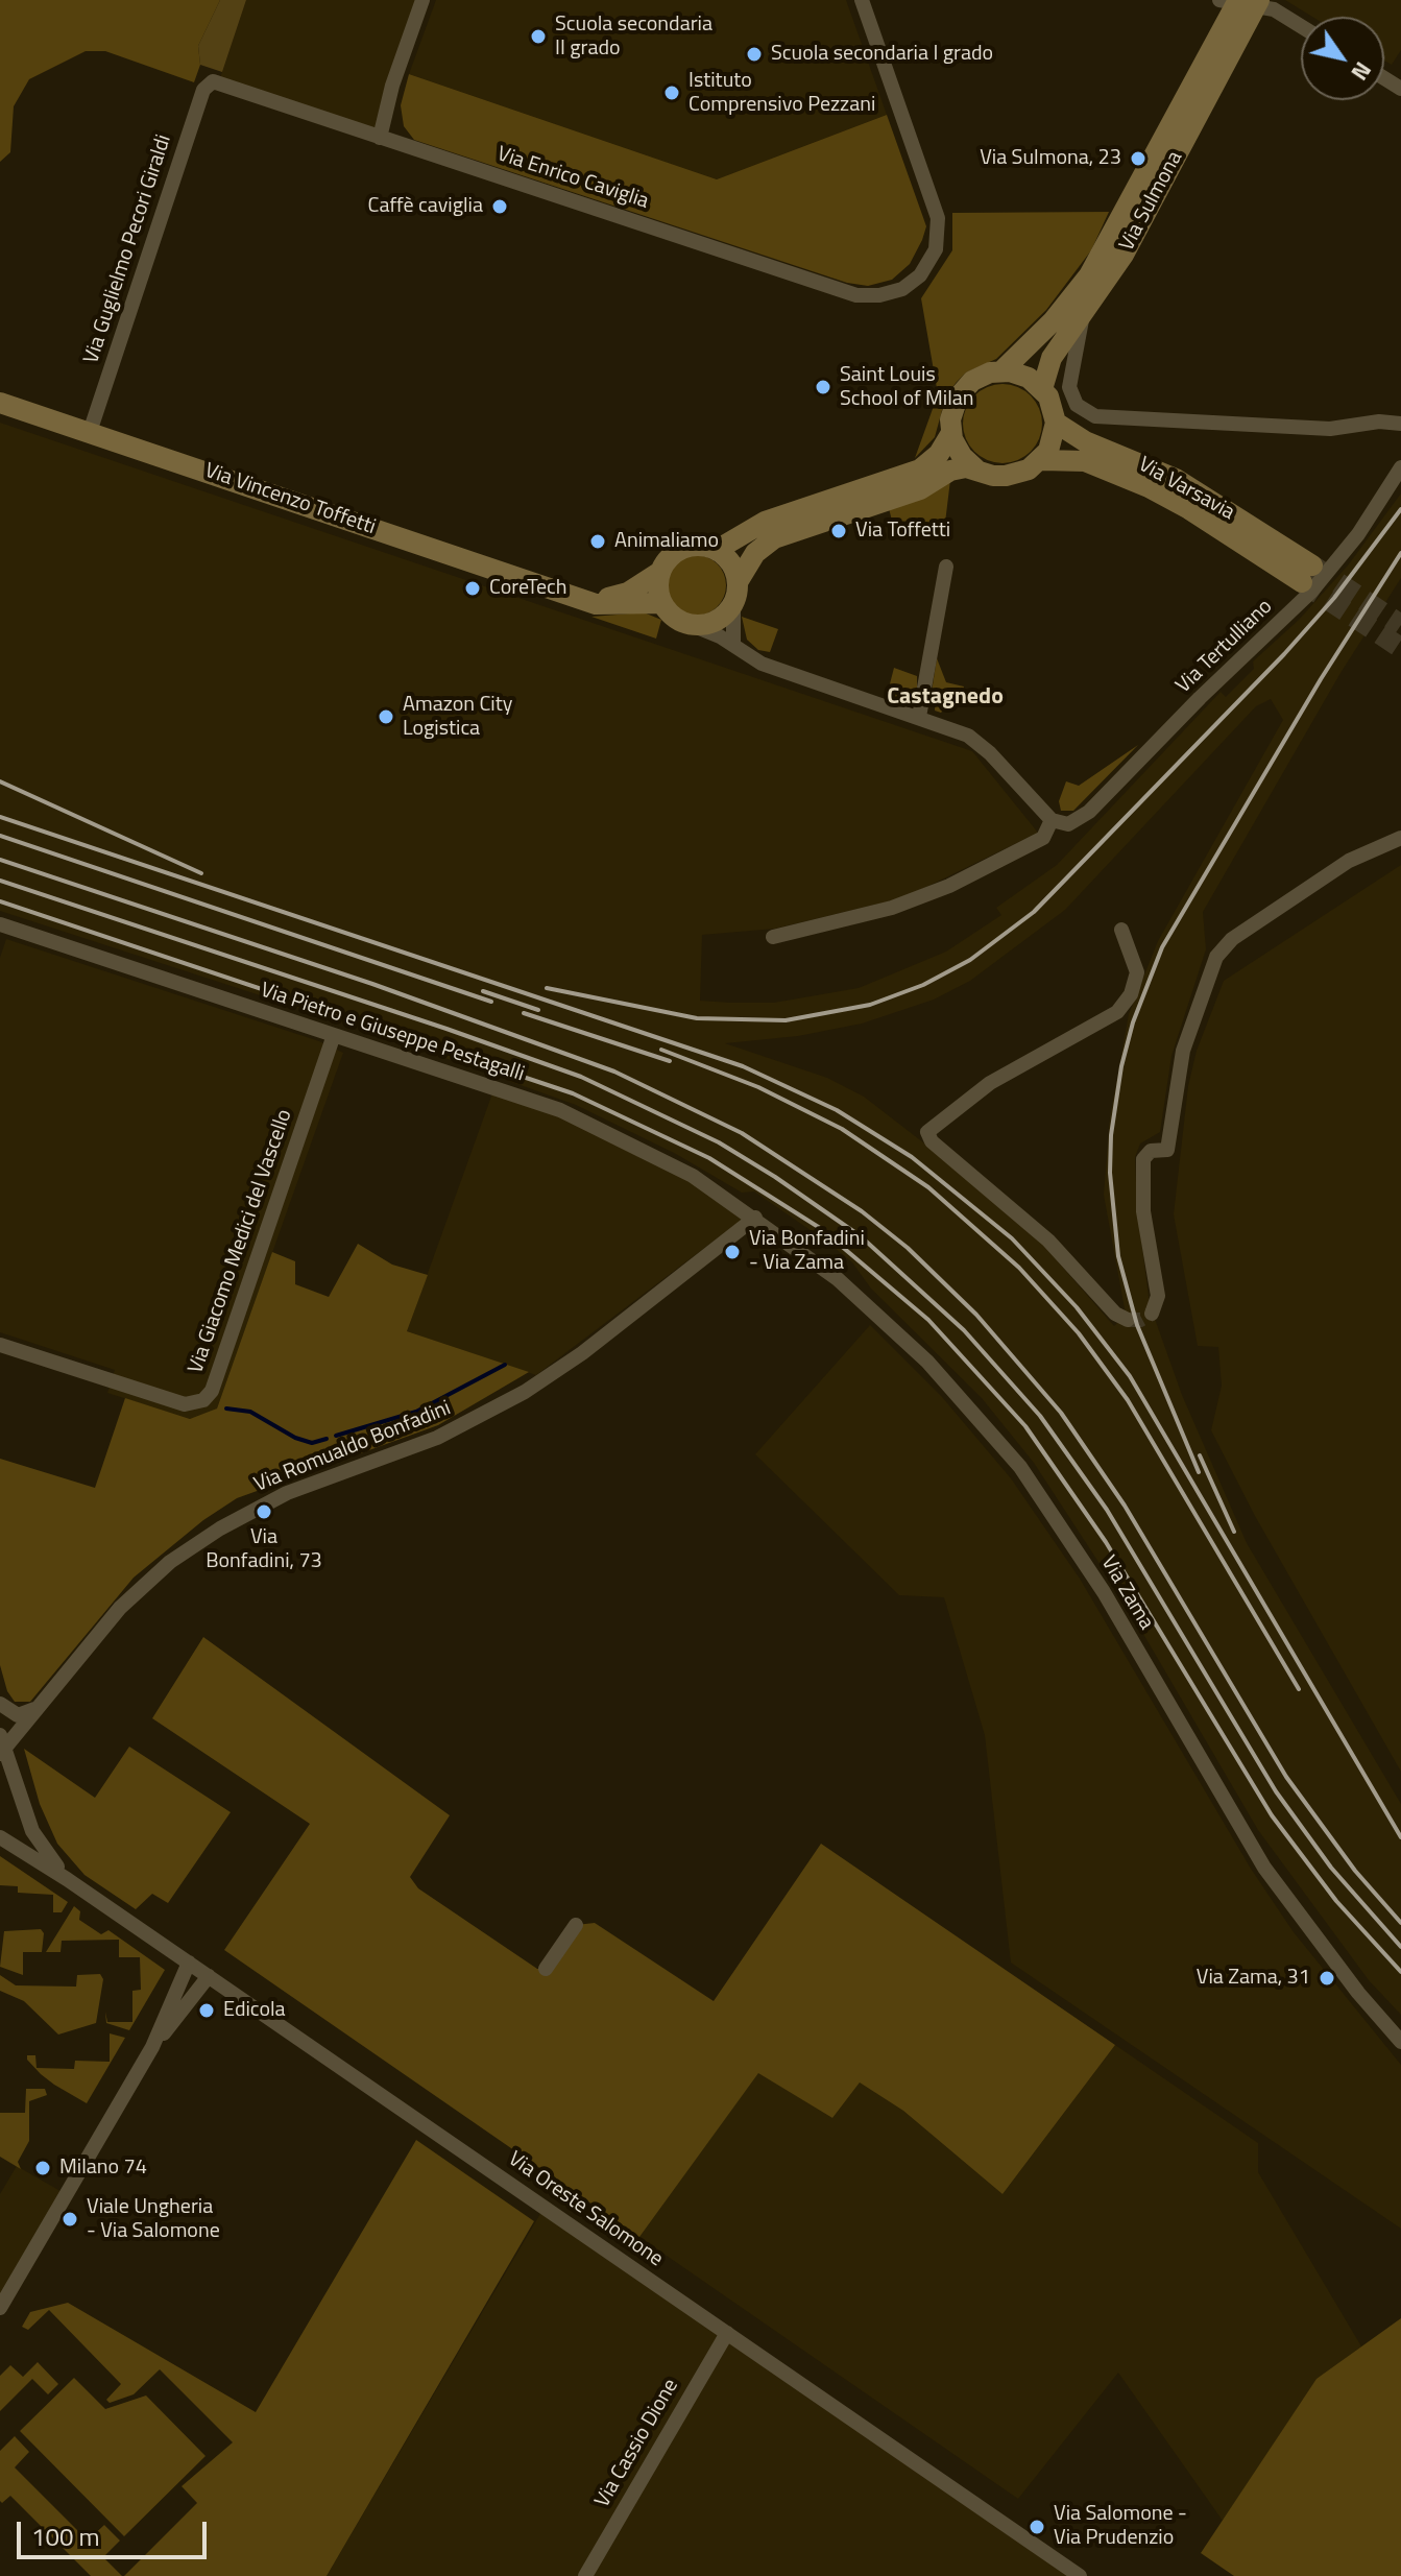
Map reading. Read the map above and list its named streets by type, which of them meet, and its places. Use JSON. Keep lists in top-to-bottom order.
{
  "streets": {
    "street": [
      "Via Enrico Caviglia",
      "Via Sulmona",
      "Via Guglielmo Pecori Giraldi",
      "Via Varsavia",
      "Via Vincenzo Toffetti",
      "Via Tertulliano",
      "Via Pietro e Giuseppe Pestagalli",
      "Via Giacomo Medici del Vascello",
      "Via Romualdo Bonfadini",
      "Via Zama",
      "Via Oreste Salomone",
      "Via Cassio Dione"
    ]
  },
  "crossings": [
    ["Via Enrico Caviglia", "Via Guglielmo Pecori Giraldi"],
    ["Via Sulmona", "Via Varsavia"],
    ["Via Sulmona", "Via Vincenzo Toffetti"],
    ["Via Guglielmo Pecori Giraldi", "Via Vincenzo Toffetti"],
    ["Via Pietro e Giuseppe Pestagalli", "Via Giacomo Medici del Vascello"],
    ["Via Pietro e Giuseppe Pestagalli", "Via Romualdo Bonfadini"],
    ["Via Pietro e Giuseppe Pestagalli", "Via Zama"],
    ["Via Romualdo Bonfadini", "Via Zama"],
    ["Via Oreste Salomone", "Via Cassio Dione"]
  ],
  "districts": ["Castagnedo"],
  "places": [
    "Scuola secondaria II grado",
    "Scuola secondaria I grado",
    "Istituto Comprensivo Pezzani",
    "Via Sulmona, 23",
    "Caffè caviglia",
    "Saint Louis School of Milan",
    "Via Toffetti",
    "Animaliamo",
    "CoreTech",
    "Amazon City Logistica",
    "Via Bonfadini - Via Zama",
    "Via Bonfadini, 73",
    "Via Zama, 31",
    "Edicola",
    "Milano 74",
    "Viale Ungheria - Via Salomone",
    "Via Salomone - Via Prudenzio"
  ],
  "scale_bar": "100 m",
  "north": "bottom right"
}
